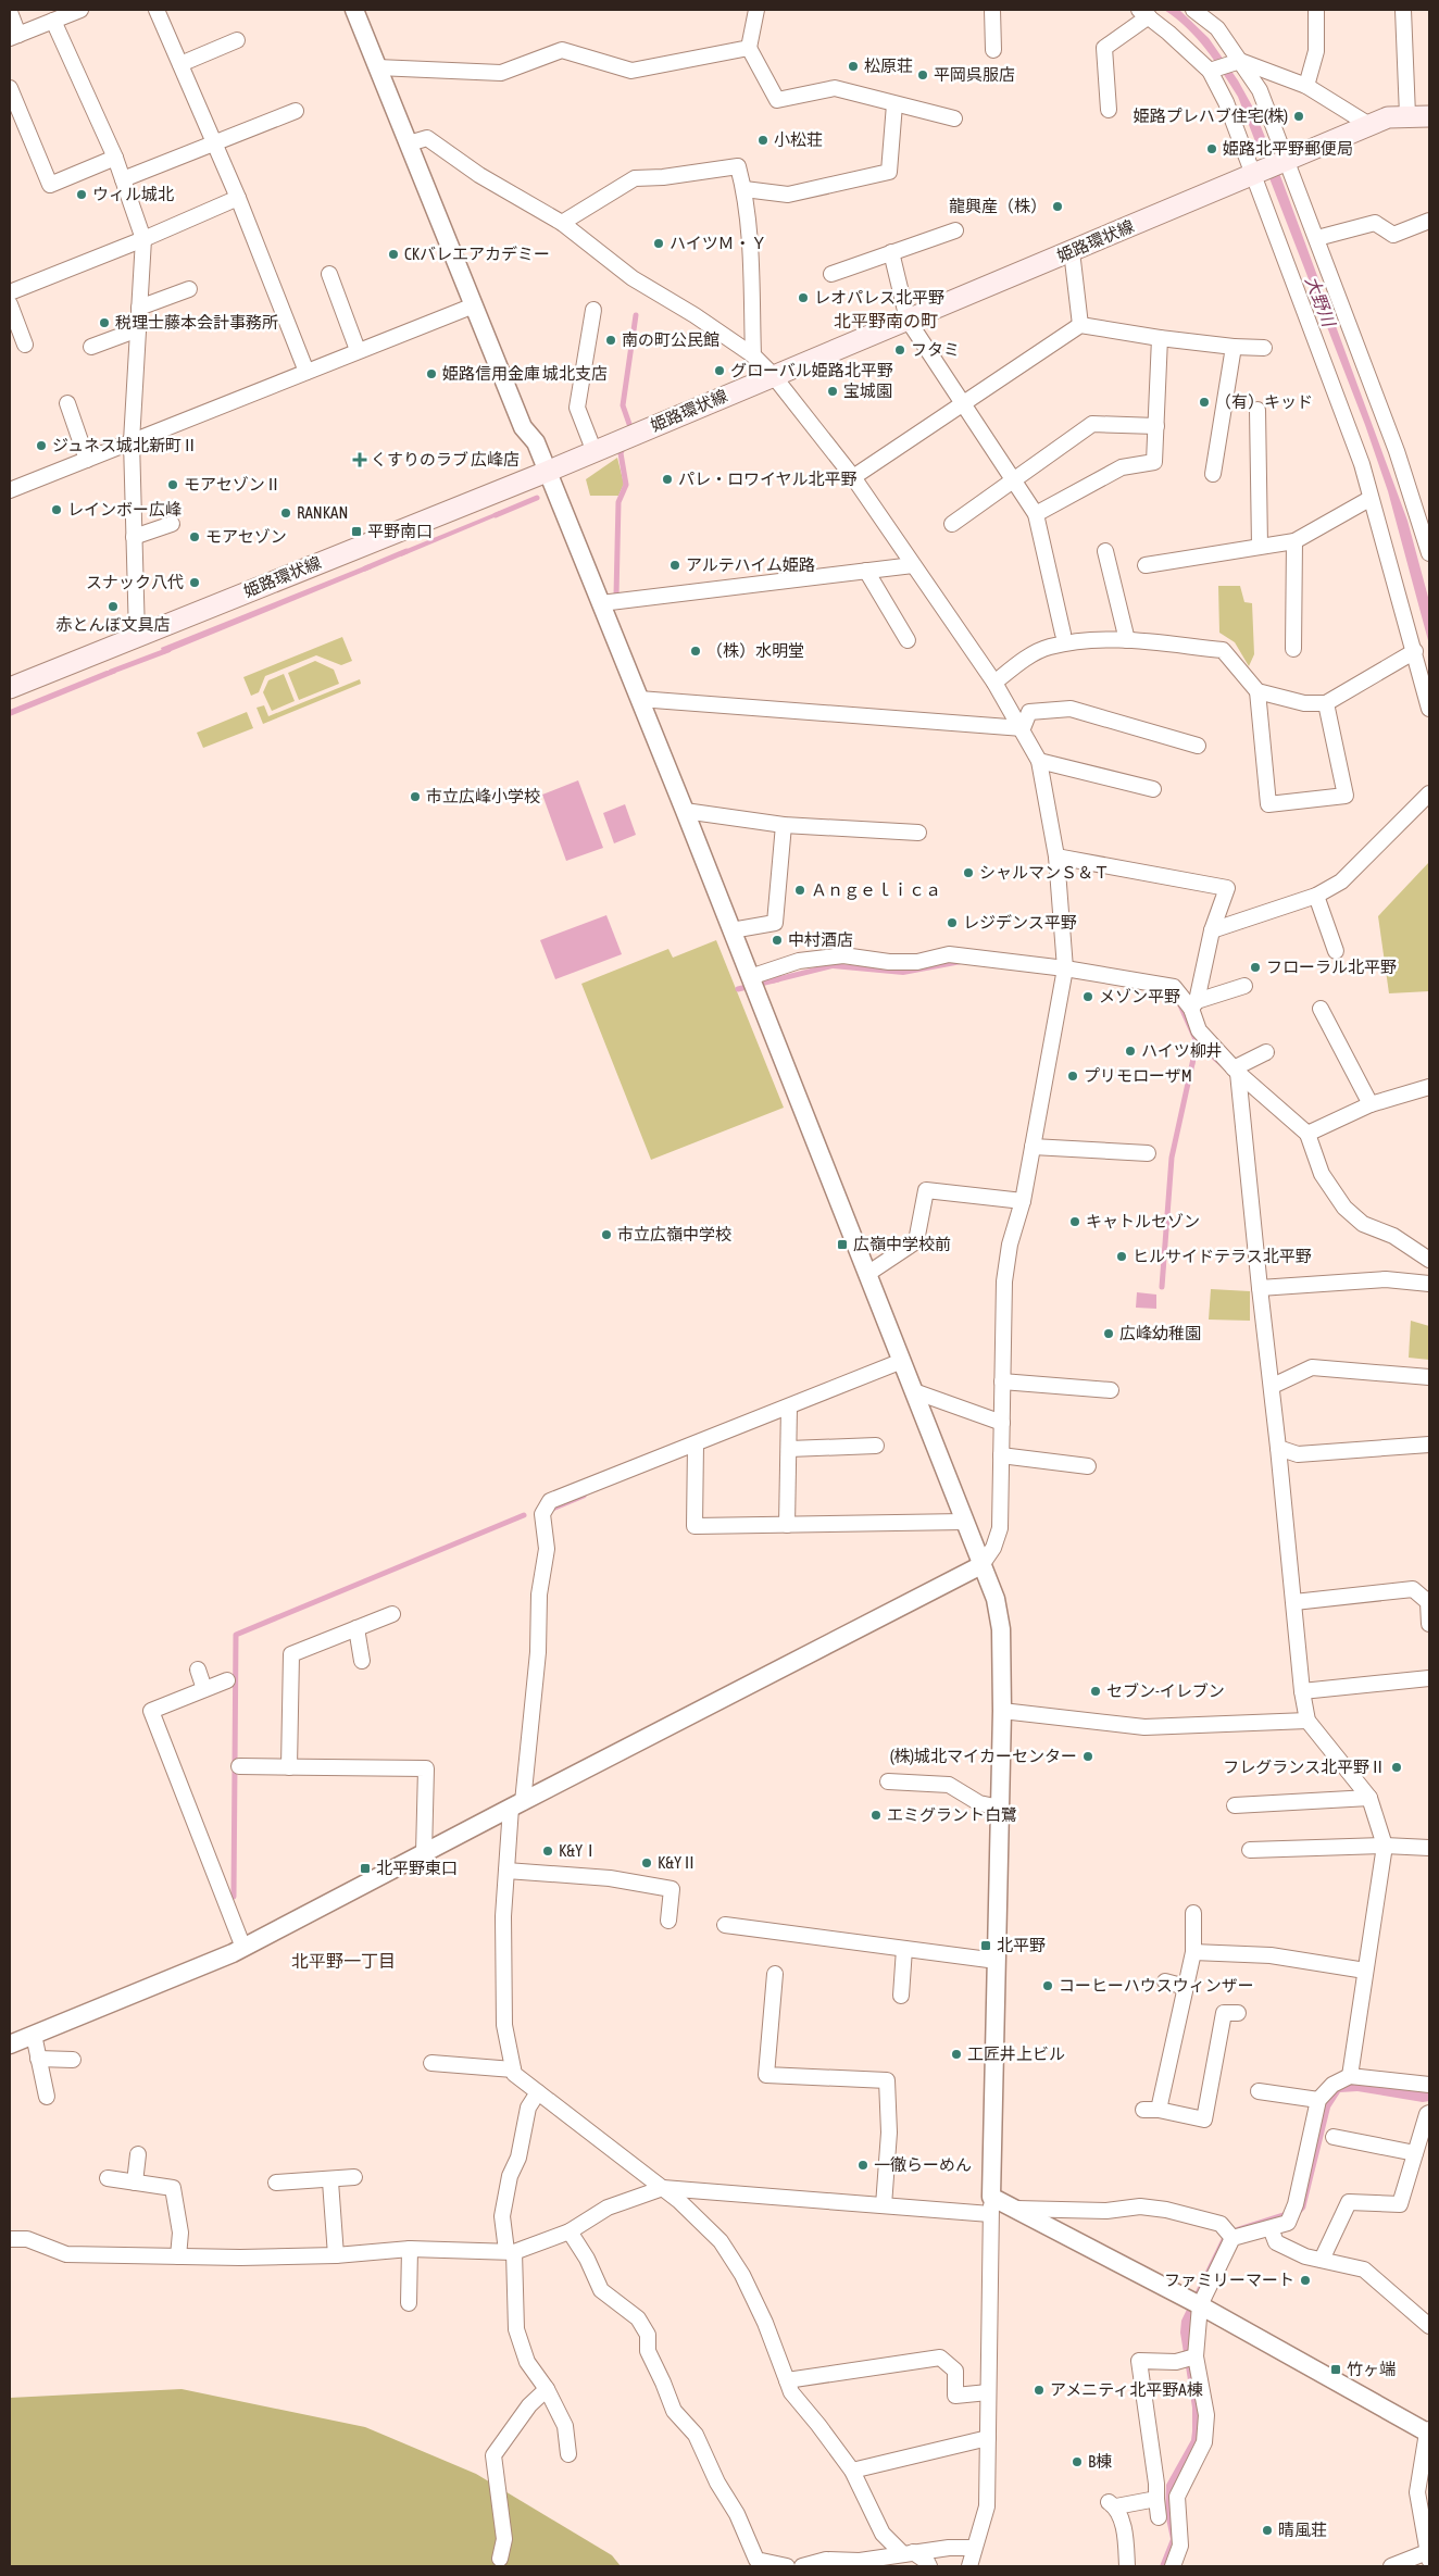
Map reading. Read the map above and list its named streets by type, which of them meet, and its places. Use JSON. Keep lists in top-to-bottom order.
{
  "streets": {
    "main road": ["姫路環状線"]
  },
  "districts": ["北平野南の町", "北平野一丁目"],
  "water": ["大野川"],
  "places": {
    "other": [
      "松原荘",
      "平岡呉服店",
      "姫路プレハブ住宅(株)",
      "小松荘",
      "姫路北平野郵便局",
      "ウィル城北",
      "龍興産（株）",
      "ハイツＭ・Ｙ",
      "CKバレエアカデミー",
      "レオパレス北平野",
      "税理士藤本会計事務所",
      "南の町公民館",
      "フタミ",
      "グローバル姫路北平野",
      "姫路信用金庫 城北支店",
      "宝城園",
      "（有）キッド",
      "ジュネス城北新町Ⅱ",
      "パレ・ロワイヤル北平野",
      "モアセゾンⅡ",
      "レインボー広峰",
      "RANKAN",
      "モアセゾン",
      "アルテハイム姫路",
      "スナック八代",
      "赤とんぼ文具店",
      "（株）水明堂",
      "市立広峰小学校",
      "シャルマンＳ＆Ｔ",
      "Ａｎｇｅｌｉｃａ",
      "レジデンス平野",
      "中村酒店",
      "フローラル北平野",
      "メゾン平野",
      "ハイツ柳井",
      "プリモローザM",
      "キャトルセゾン",
      "市立広嶺中学校",
      "ヒルサイドテラス北平野",
      "広峰幼稚園",
      "セブン-イレブン",
      "(株)城北マイカーセンター",
      "フレグランス北平野Ⅱ",
      "エミグラント白鷺",
      "K&YⅠ",
      "K&YⅡ",
      "コーヒーハウスウィンザー",
      "工匠井上ビル",
      "一徹らーめん",
      "ファミリーマート",
      "アメニティ北平野A棟",
      "B棟",
      "晴風荘"
    ],
    "health": ["くすりのラブ 広峰店"],
    "transit": [
      "平野南口",
      "広嶺中学校前",
      "北平野東口",
      "北平野",
      "竹ヶ端"
    ]
  }
}
